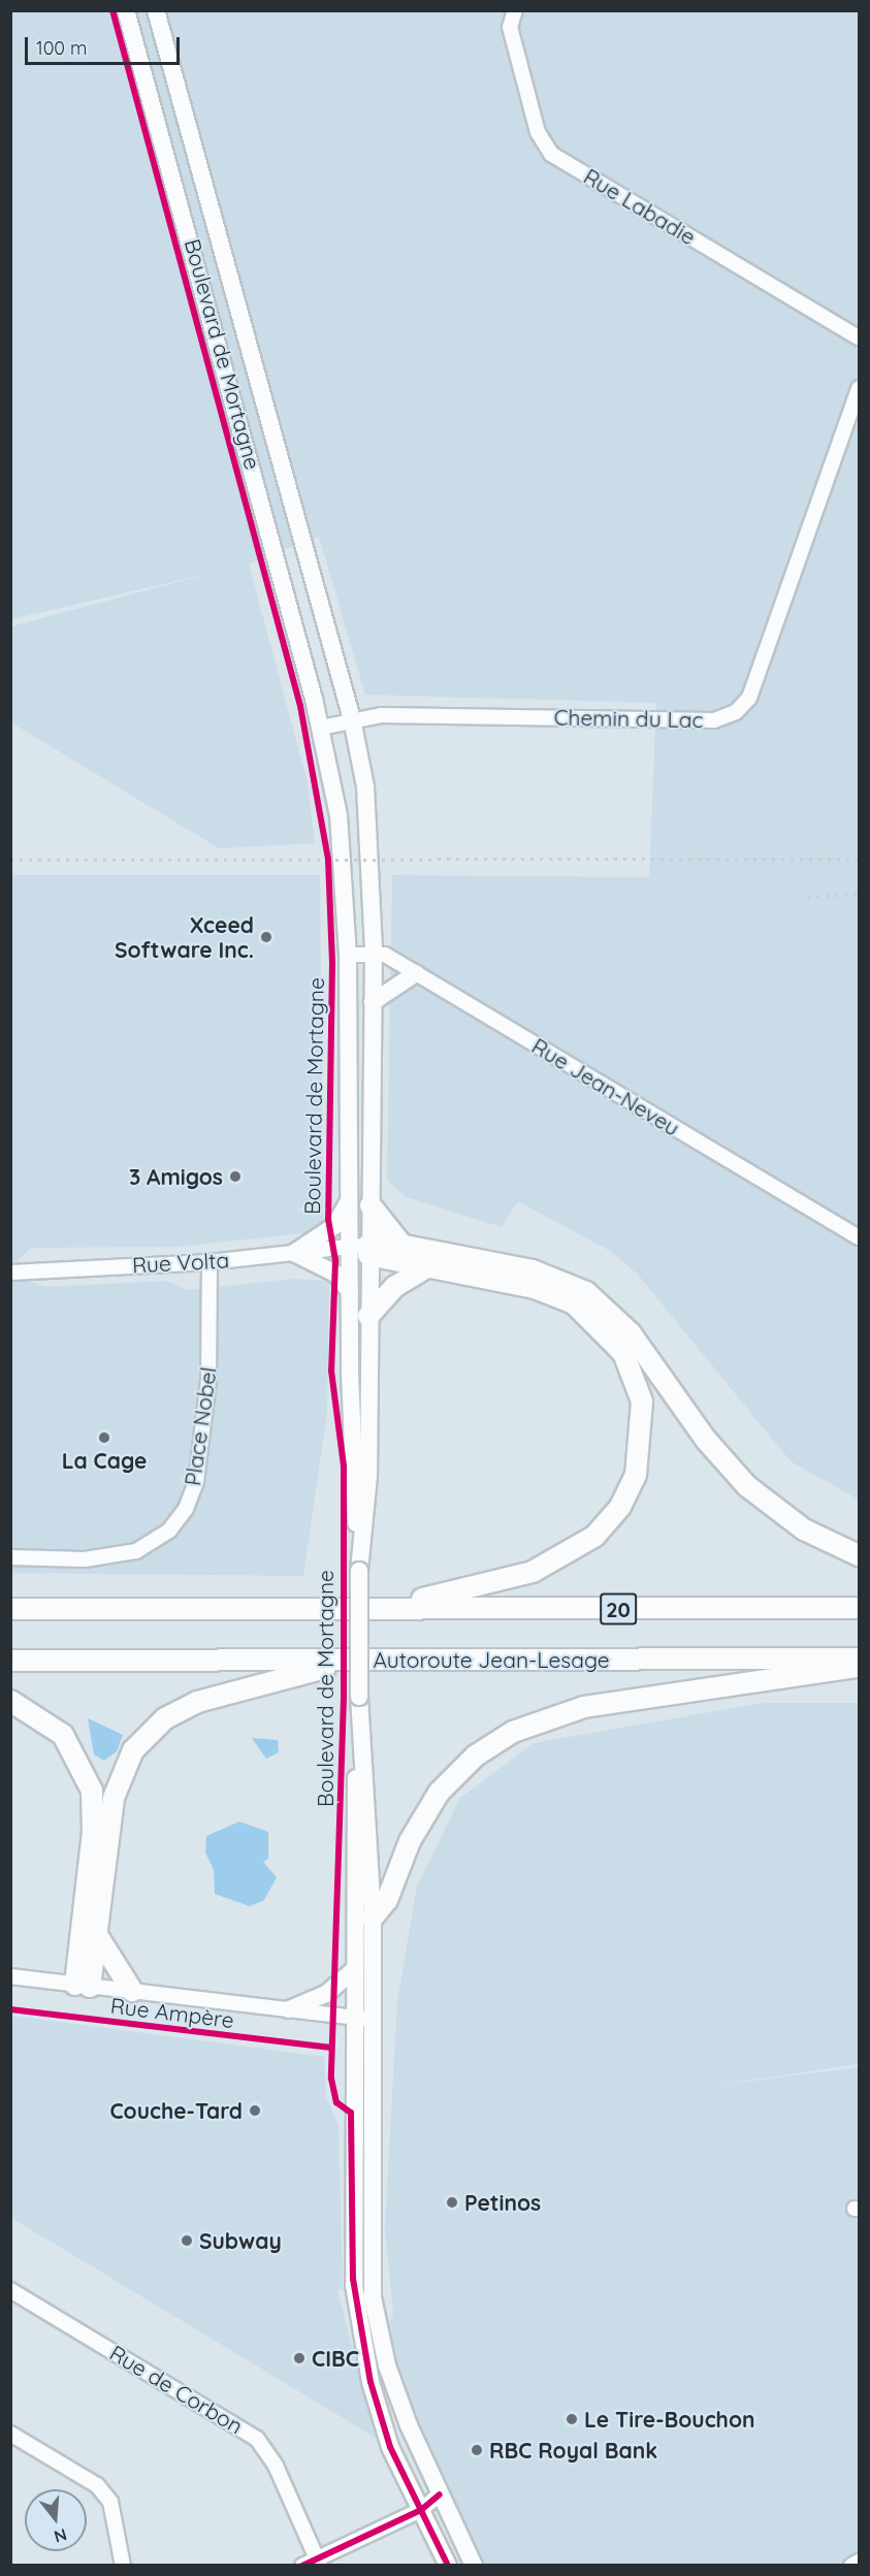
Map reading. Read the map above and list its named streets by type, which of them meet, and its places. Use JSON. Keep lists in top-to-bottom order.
{
  "streets": {
    "highway": ["20", "Autoroute Jean-Lesage"],
    "main road": ["Boulevard de Mortagne"],
    "street": [
      "Rue Labadie",
      "Chemin du Lac",
      "Rue Jean-Neveu",
      "Rue Volta",
      "Place Nobel",
      "Rue Ampère",
      "Rue de Corbon"
    ]
  },
  "crossings": [
    ["Boulevard de Mortagne", "Chemin du Lac"],
    ["Boulevard de Mortagne", "Rue Jean-Neveu"],
    ["Boulevard de Mortagne", "Rue Volta"],
    ["Boulevard de Mortagne", "Rue Ampère"],
    ["Rue Volta", "Place Nobel"]
  ],
  "places": [
    "Xceed Software Inc.",
    "3 Amigos",
    "La Cage",
    "Couche-Tard",
    "Petinos",
    "Subway",
    "CIBC",
    "Le Tire-Bouchon",
    "RBC Royal Bank"
  ],
  "scale_bar": "100 m",
  "north": "bottom"
}
